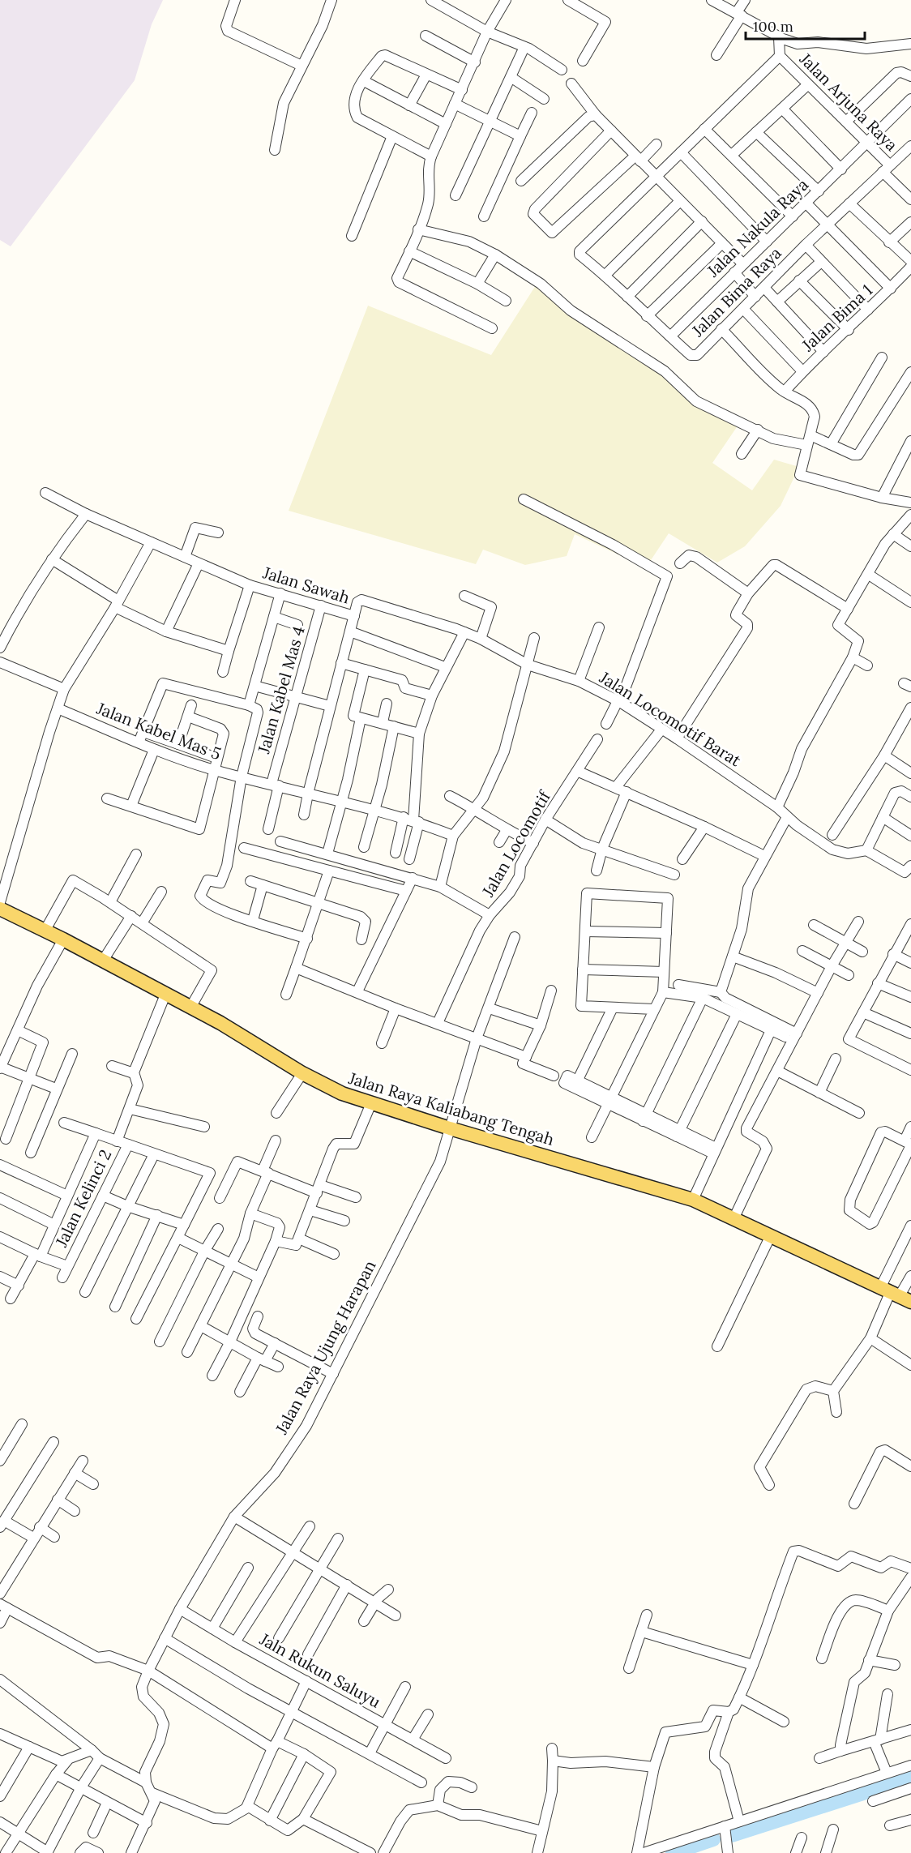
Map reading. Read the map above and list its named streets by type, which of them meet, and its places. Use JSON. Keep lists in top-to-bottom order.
{
  "streets": {
    "main road": ["Jalan Raya Kaliabang Tengah"],
    "street": [
      "Jalan Arjuna Raya",
      "Jalan Nakula Raya",
      "Jalan Bima Raya",
      "Jalan Bima 1",
      "Jalan Sawah",
      "Jalan Kabel Mas 4",
      "Jalan Locomotif Barat",
      "Jalan Kabel Mas 5",
      "Jalan Locomotif",
      "Jalan Kelinci 2",
      "Jalan Raya Ujung Harapan",
      "Jaln Rukun Saluyu"
    ]
  },
  "crossings": [
    ["Jalan Arjuna Raya", "Jalan Nakula Raya"],
    ["Jalan Arjuna Raya", "Jalan Bima Raya"],
    ["Jalan Nakula Raya", "Jalan Bima Raya"],
    ["Jalan Sawah", "Jalan Kabel Mas 4"],
    ["Jalan Sawah", "Jalan Locomotif Barat"],
    ["Jalan Kabel Mas 4", "Jalan Kabel Mas 5"],
    ["Jalan Locomotif Barat", "Jalan Kabel Mas 5"],
    ["Jalan Raya Kaliabang Tengah", "Jalan Kelinci 2"],
    ["Jalan Raya Kaliabang Tengah", "Jalan Raya Ujung Harapan"],
    ["Jalan Raya Ujung Harapan", "Jaln Rukun Saluyu"]
  ],
  "scale_bar": "100 m"
}
